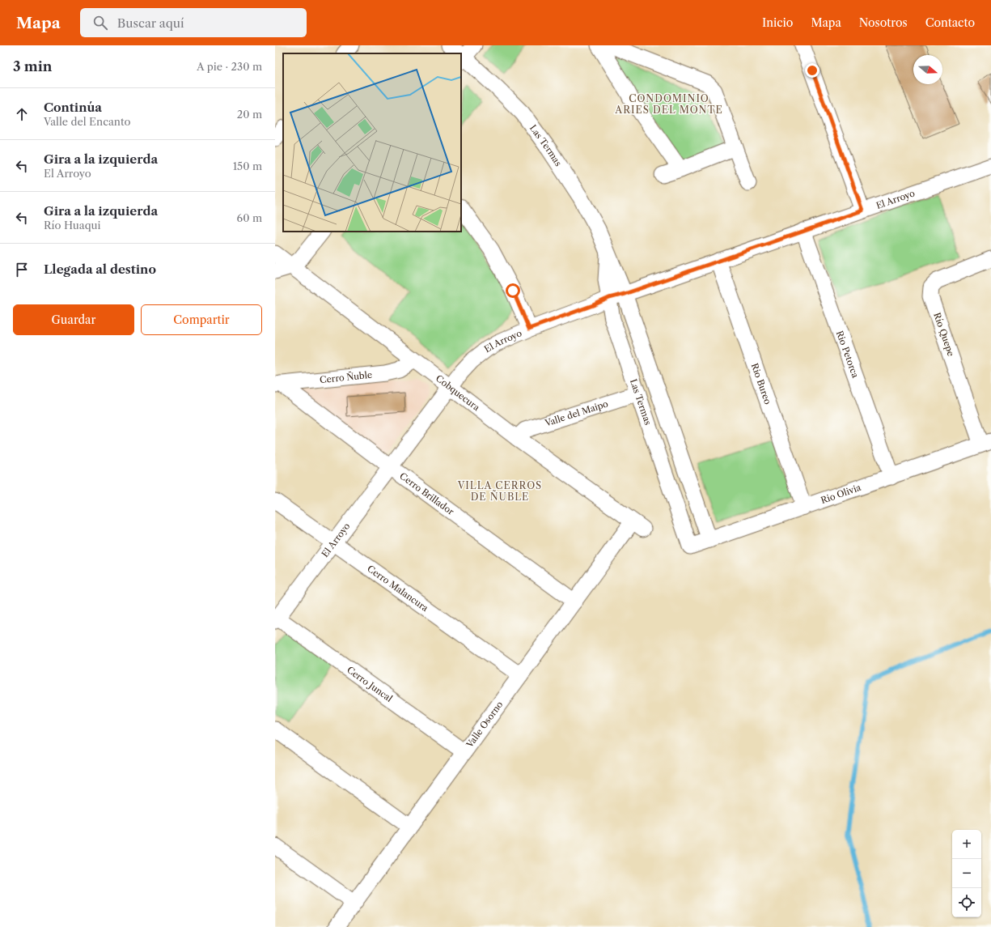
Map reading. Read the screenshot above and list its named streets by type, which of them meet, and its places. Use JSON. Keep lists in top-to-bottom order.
{
  "streets": {
    "street": [
      "Las Termas",
      "El Arroyo",
      "Río Quepe",
      "Rio Petorca",
      "Cerro Ñuble",
      "Rio Bureo",
      "Cobquecura",
      "Valle del Maipo",
      "Cerro Brillador",
      "Rio Olivia",
      "Cerro Malancura",
      "Cerro Juncal",
      "Valle Osorno"
    ]
  },
  "crossings": [
    ["Las Termas", "El Arroyo"],
    ["Las Termas", "Valle del Maipo"],
    ["Las Termas", "Rio Olivia"],
    ["El Arroyo", "Rio Petorca"],
    ["El Arroyo", "Rio Bureo"],
    ["El Arroyo", "Cobquecura"],
    ["El Arroyo", "Cerro Brillador"],
    ["El Arroyo", "Cerro Malancura"],
    ["El Arroyo", "Cerro Juncal"],
    ["Río Quepe", "Rio Olivia"],
    ["Rio Petorca", "Rio Olivia"],
    ["Cerro Ñuble", "Cobquecura"],
    ["Cerro Ñuble", "Cerro Brillador"],
    ["Rio Bureo", "Rio Olivia"],
    ["Cobquecura", "Valle del Maipo"],
    ["Cobquecura", "Valle Osorno"],
    ["Cerro Brillador", "Valle Osorno"],
    ["Cerro Malancura", "Valle Osorno"],
    ["Cerro Juncal", "Valle Osorno"]
  ],
  "districts": ["CONDOMINIO ARIES DEL MONTE", "VILLA CERROS DE ÑUBLE"],
  "north": "right",
  "page": {
    "header": "Mapa",
    "search": "Buscar aquí",
    "nav": [
      "Inicio",
      "Mapa",
      "Nosotros",
      "Contacto"
    ],
    "heading": ["3 min", "A pie · 230 m"],
    "list": [
      ["Continúa", "Valle del Encanto", "20 m"],
      ["Gira a la izquierda", "El Arroyo", "150 m"],
      ["Gira a la izquierda", "Río Huaqui", "60 m"],
      "Llegada al destino"
    ],
    "buttons": ["Guardar", "Compartir"],
    "map_buttons": ["+", "−"]
  }
}
